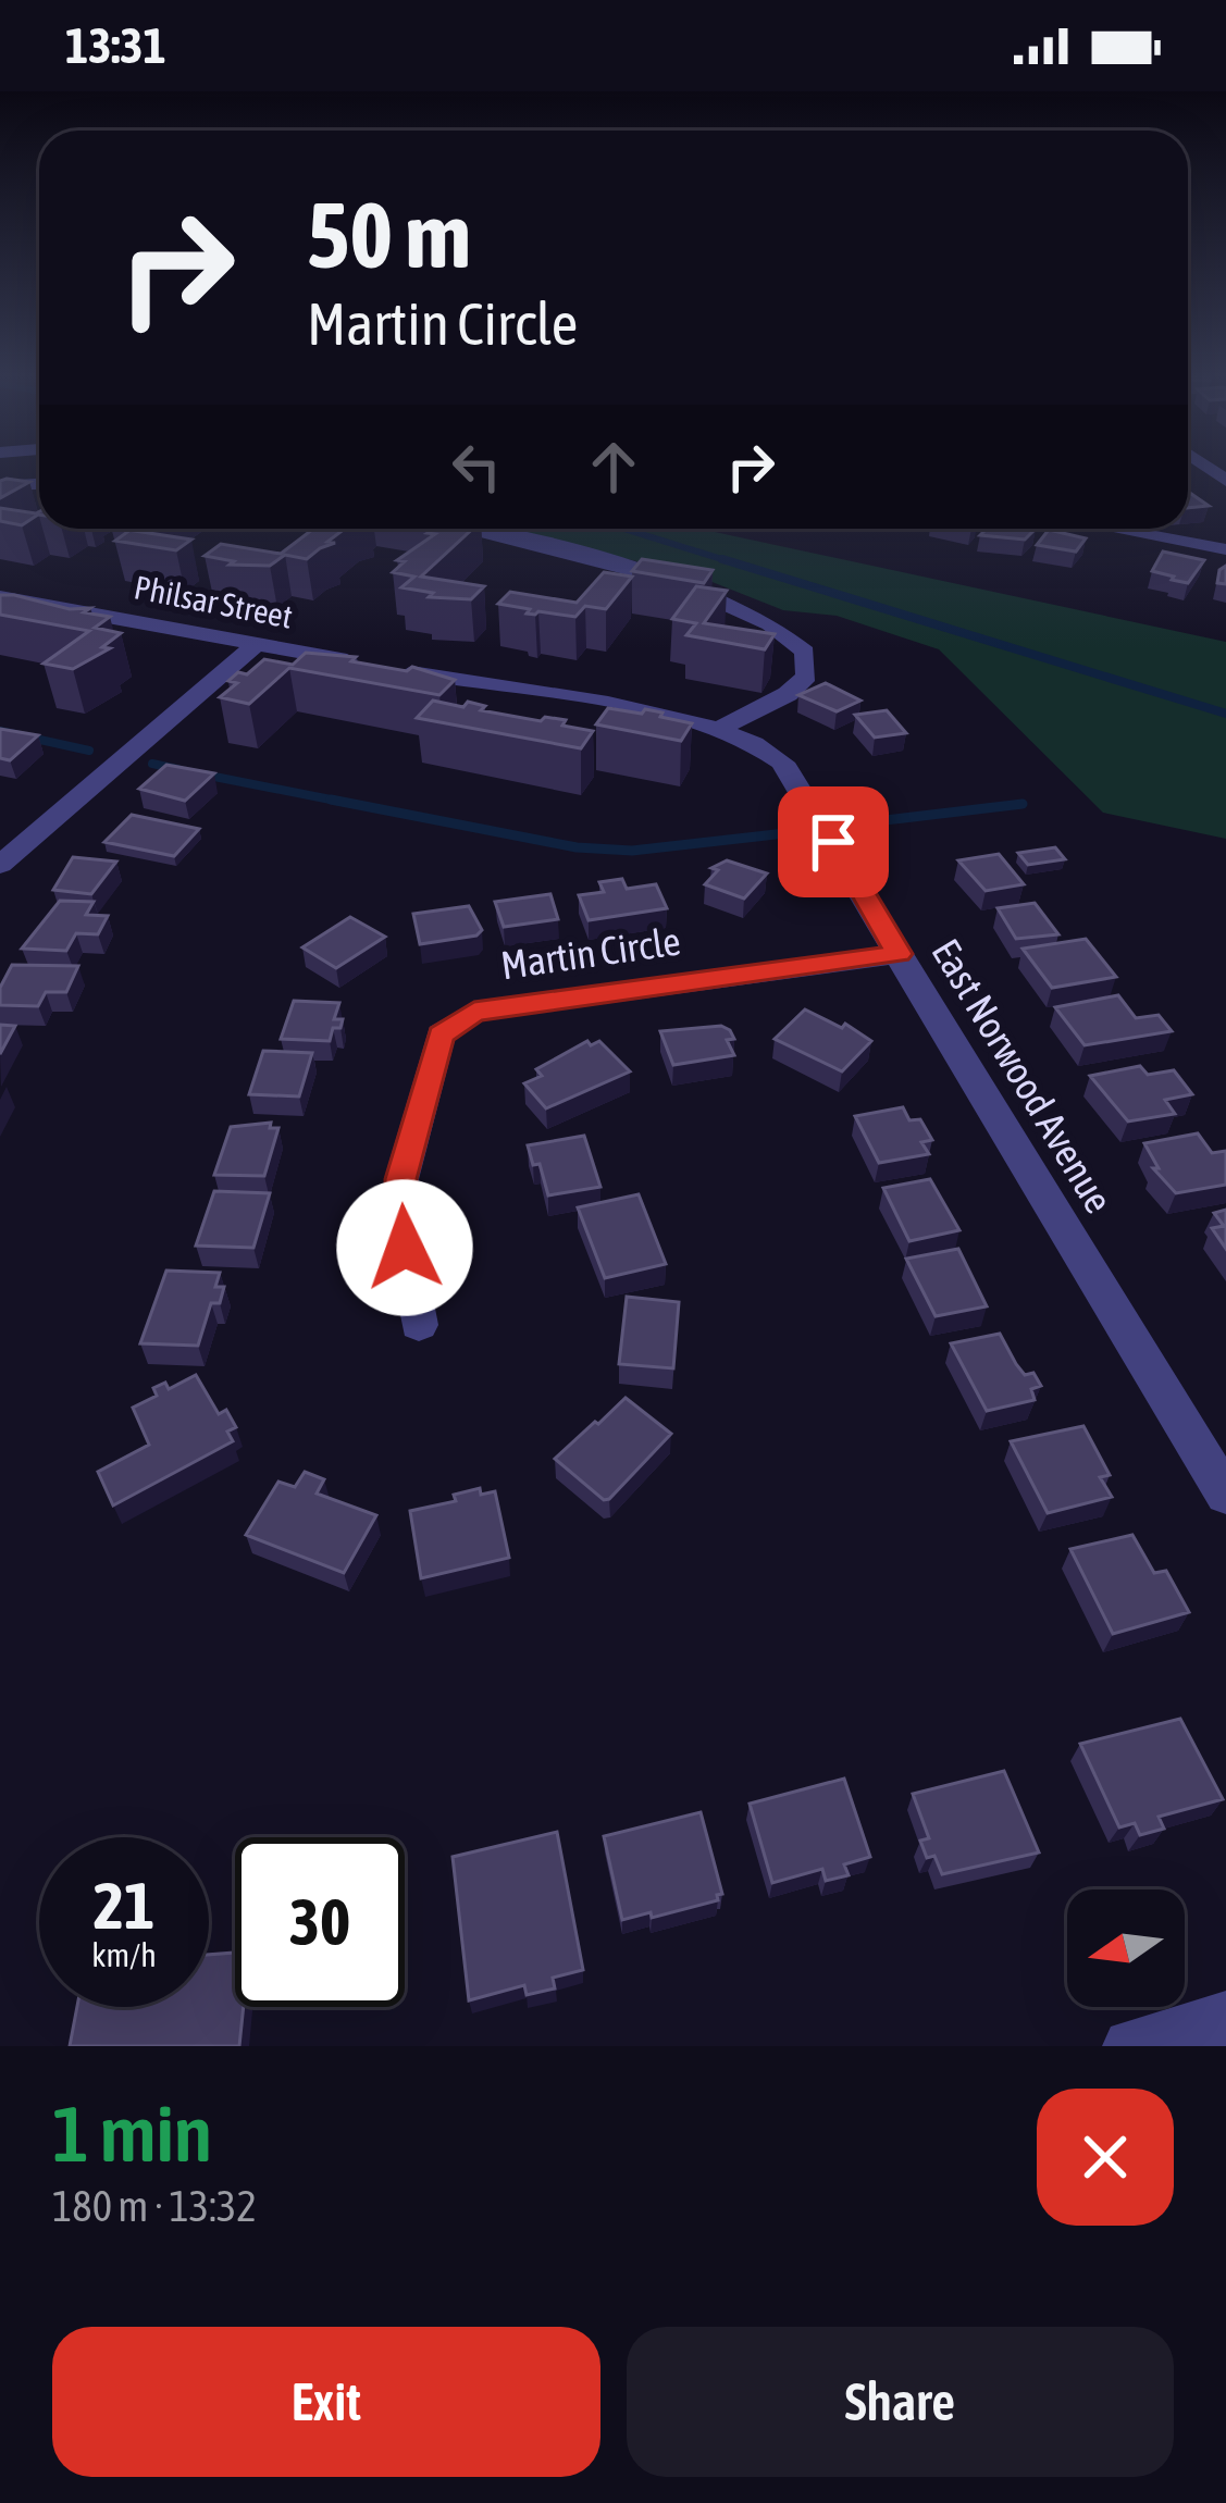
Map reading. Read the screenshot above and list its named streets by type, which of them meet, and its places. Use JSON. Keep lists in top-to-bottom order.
{
  "streets": {
    "street": ["Philsar Street", "Martin Circle", "East Norwood Avenue"]
  },
  "crossings": [
    ["Philsar Street", "East Norwood Avenue"],
    ["Martin Circle", "East Norwood Avenue"]
  ],
  "north": "left",
  "page": {
    "status": "13:31",
    "turn": ["50 m", "Martin Circle"],
    "speed": "21 km/h",
    "limit": "30",
    "heading": ["1 min", "180 m · 13:32"],
    "buttons": ["Exit", "Share"]
  }
}
